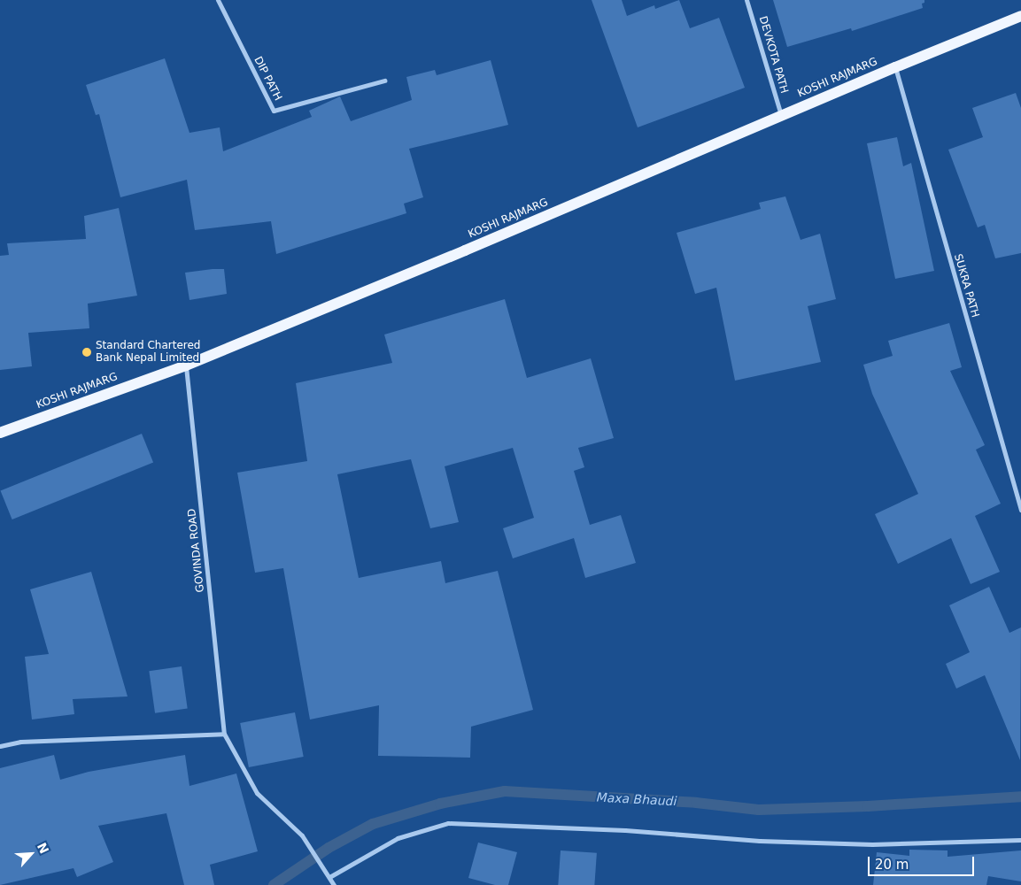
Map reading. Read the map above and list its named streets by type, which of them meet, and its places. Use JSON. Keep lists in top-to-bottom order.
{
  "streets": {
    "main road": ["KOSHI RAJMARG"],
    "street": [
      "DEVKOTA PATH",
      "DIP PATH",
      "SUKRA PATH",
      "GOVINDA ROAD"
    ]
  },
  "crossings": [
    ["DEVKOTA PATH", "KOSHI RAJMARG"],
    ["KOSHI RAJMARG", "SUKRA PATH"],
    ["KOSHI RAJMARG", "GOVINDA ROAD"]
  ],
  "water": ["Maxa Bhaudi"],
  "places": ["Standard Chartered Bank Nepal Limited"],
  "scale_bar": "20 m",
  "north": "top right"
}
